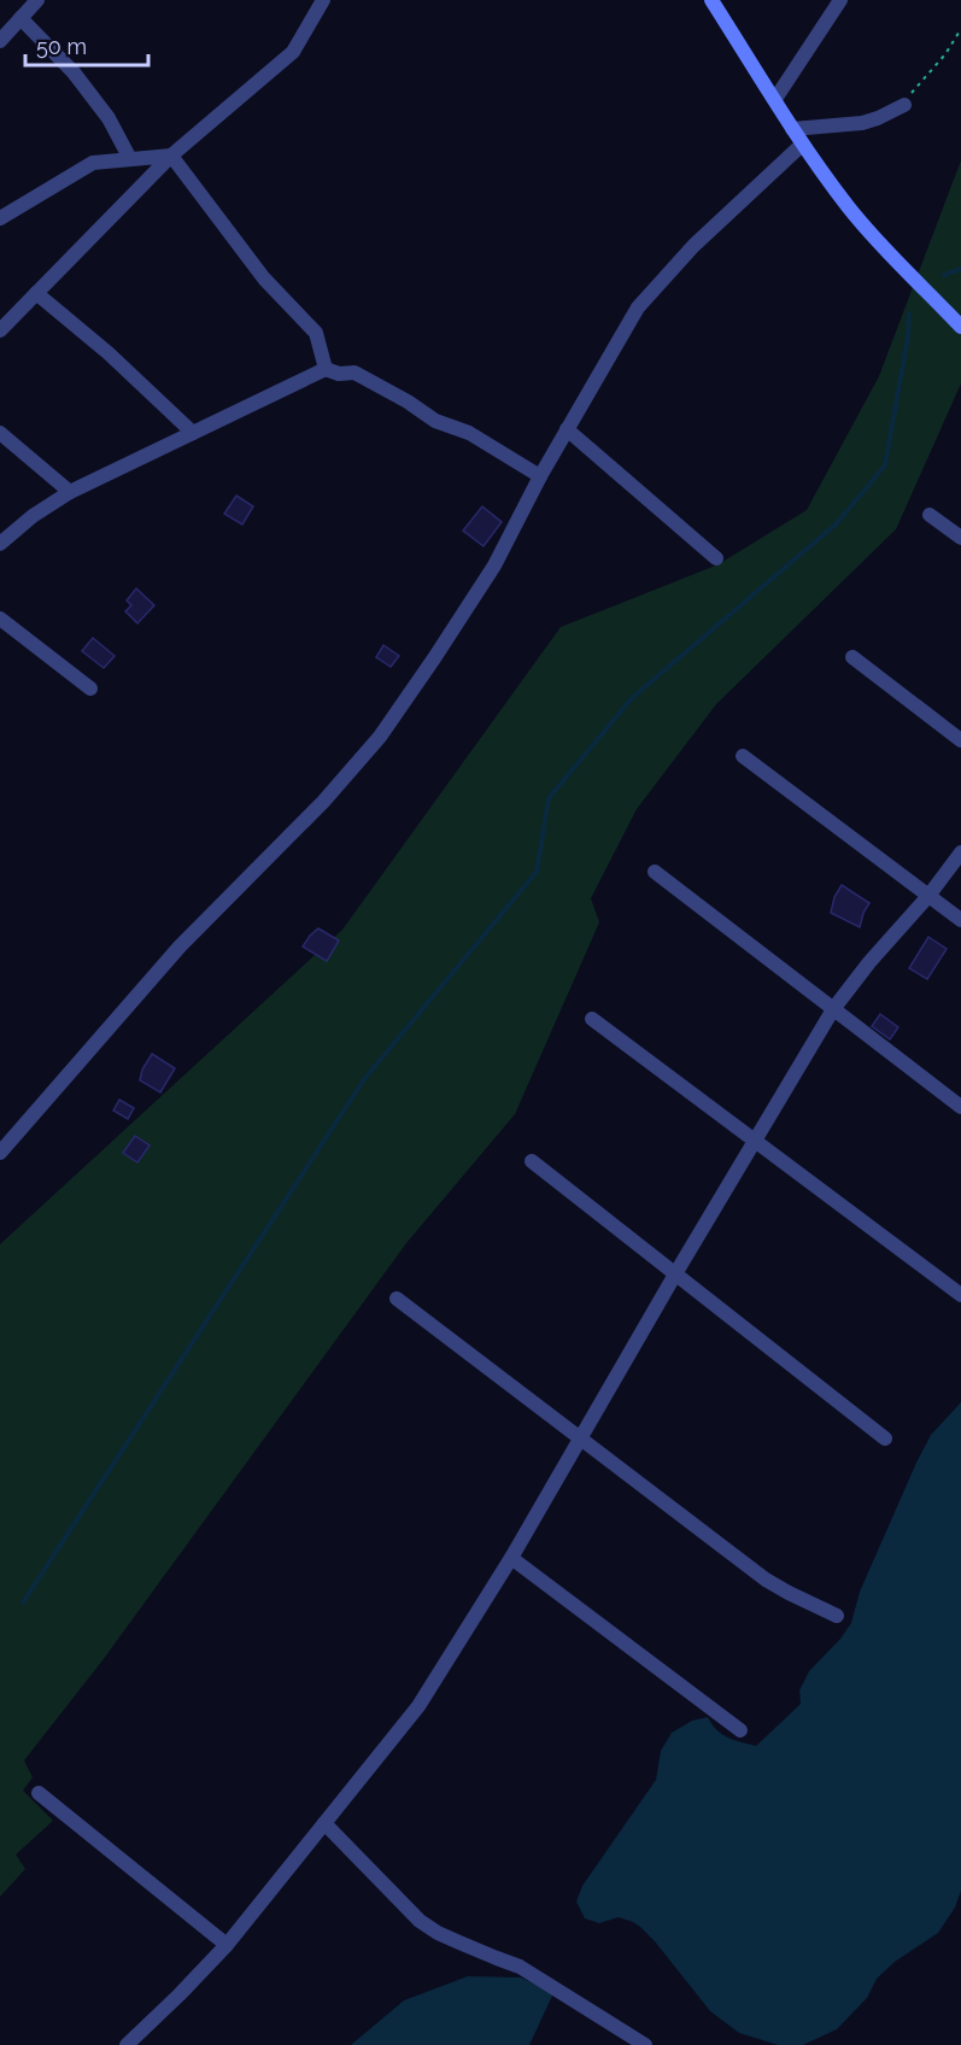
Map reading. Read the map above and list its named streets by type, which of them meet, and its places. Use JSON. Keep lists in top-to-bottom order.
{
  "scale_bar": "50 m"
}
